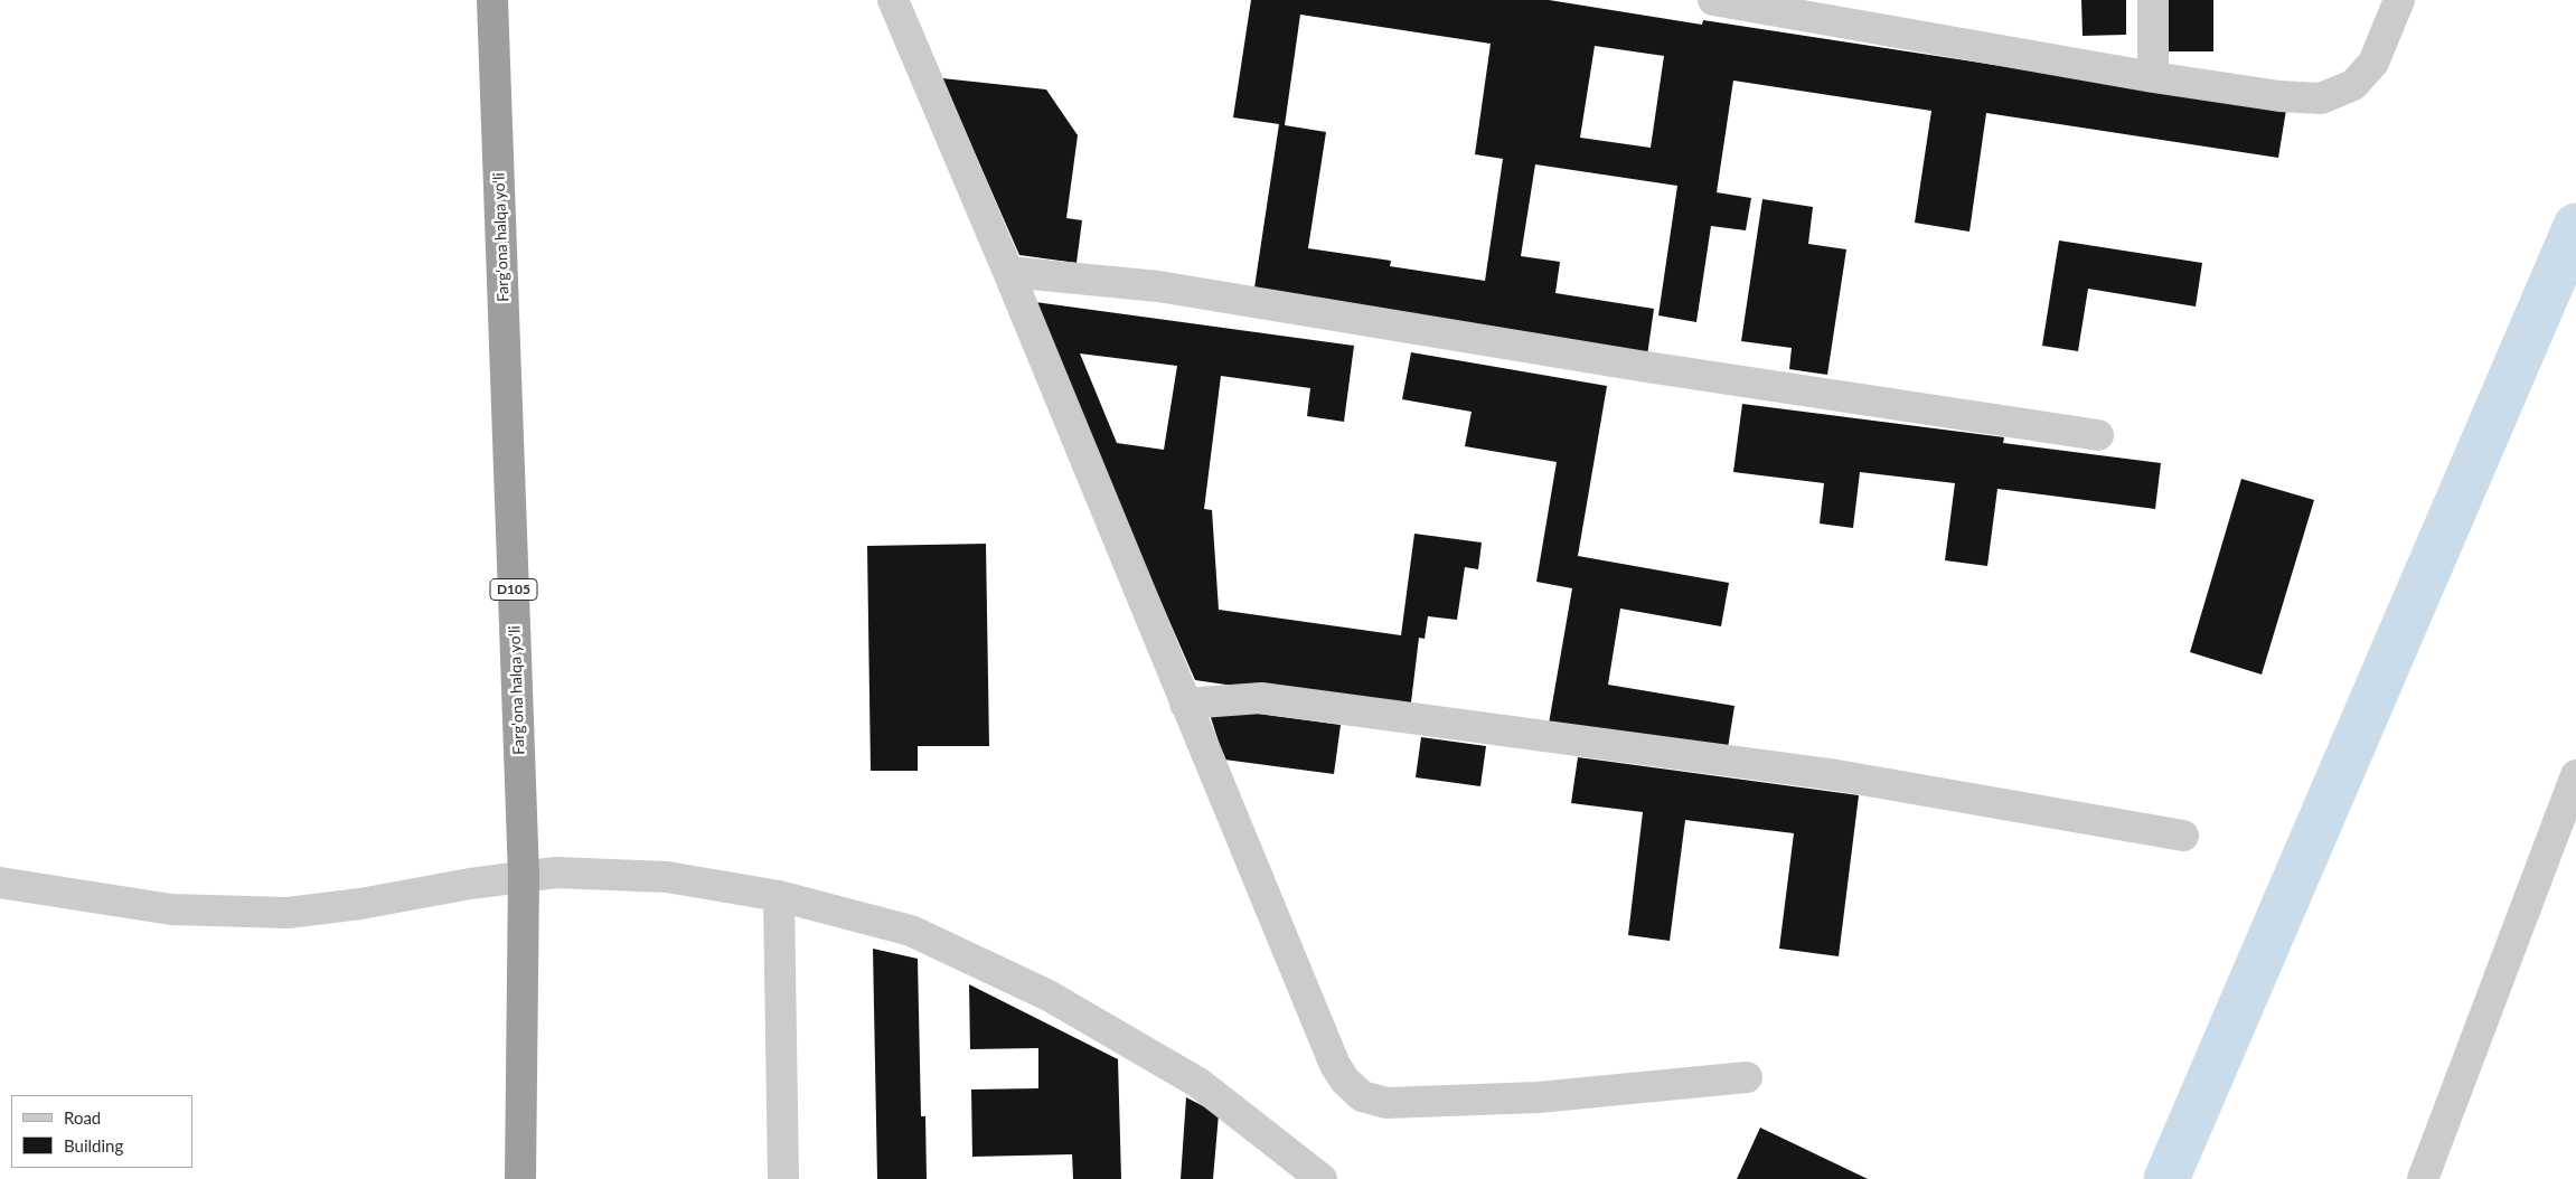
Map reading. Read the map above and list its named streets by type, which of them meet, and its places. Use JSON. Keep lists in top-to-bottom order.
{
  "streets": {
    "highway": ["Farg‘ona halqa yo‘li", "D105"]
  },
  "legend": ["Road", "Building"]
}
